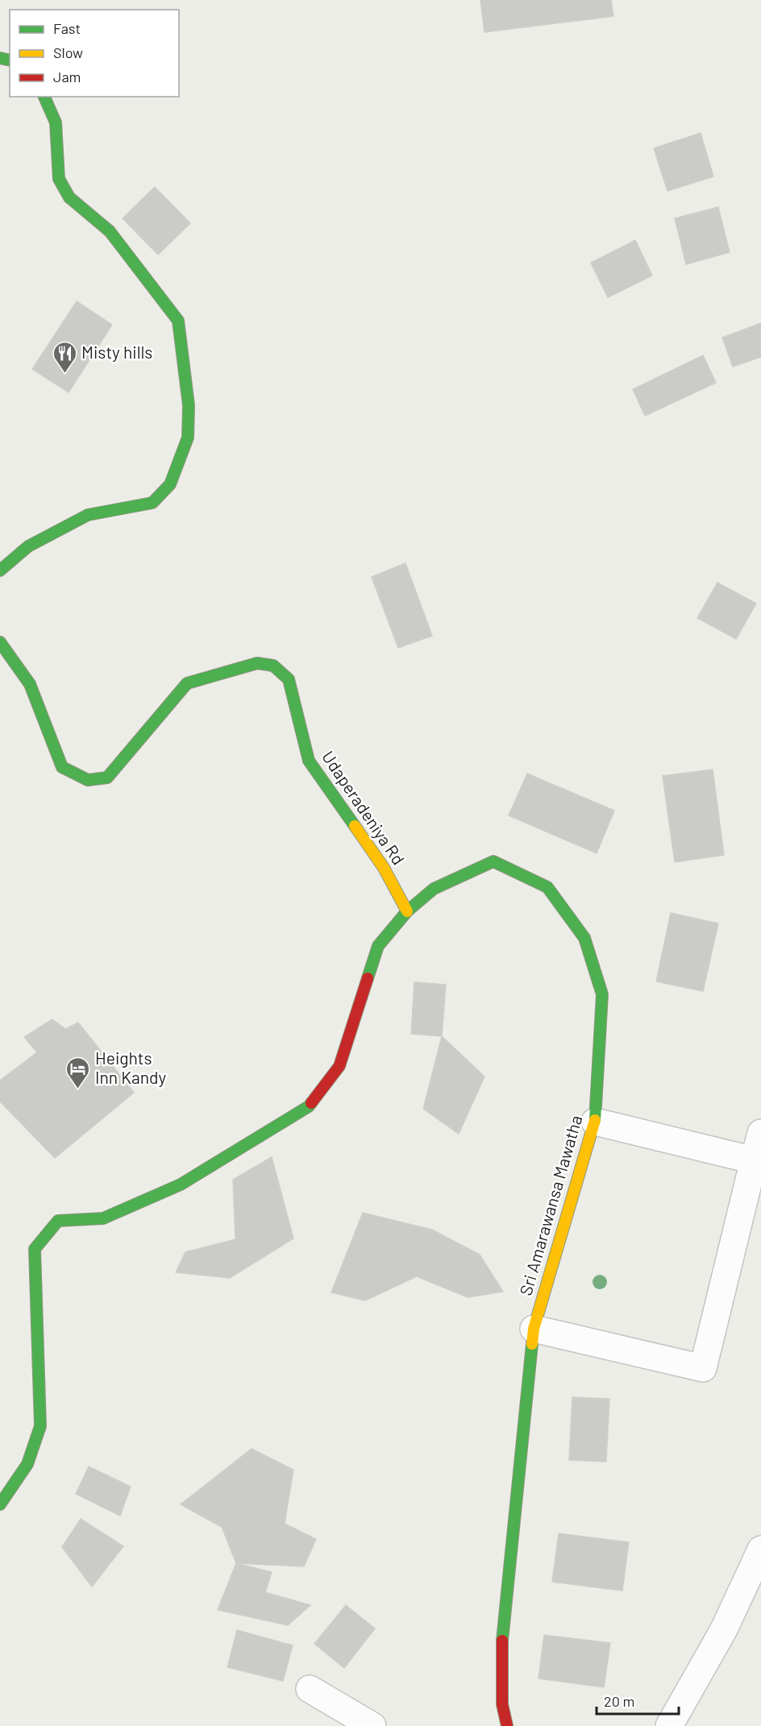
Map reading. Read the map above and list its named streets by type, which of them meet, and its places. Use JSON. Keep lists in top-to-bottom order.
{
  "streets": {
    "street": ["Udaperadeniya Rd", "Sri Amarawansa Mawatha"]
  },
  "crossings": [
    ["Udaperadeniya Rd", "Sri Amarawansa Mawatha"]
  ],
  "places": {
    "restaurant": ["Misty hills"],
    "hotel": ["Heights Inn Kandy"]
  },
  "legend": ["Fast", "Slow", "Jam"],
  "scale_bar": "20 m"
}
